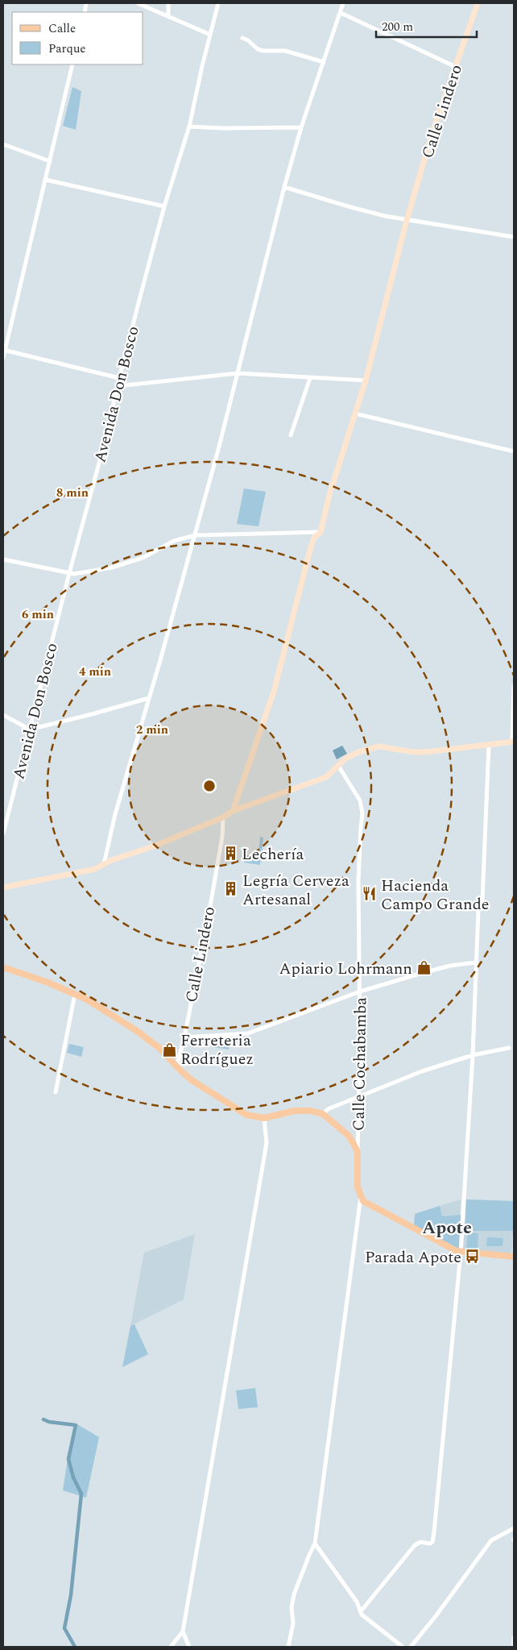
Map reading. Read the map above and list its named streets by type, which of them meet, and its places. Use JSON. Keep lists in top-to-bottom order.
{
  "streets": {
    "street": ["Calle Lindero", "Avenida Don Bosco", "Calle Cochabamba"]
  },
  "districts": ["Apote"],
  "places": {
    "building": ["Lechería", "Legría Cerveza Artesanal"],
    "restaurant": ["Hacienda Campo Grande"],
    "shop": ["Apiario Lohrmann", "Ferreteria Rodríguez"],
    "bus stop": ["Parada Apote"]
  },
  "legend": ["Calle", "Parque"],
  "scale_bar": "200 m",
  "rings": [
    "8 min",
    "6 min",
    "4 min",
    "2 min"
  ]
}
